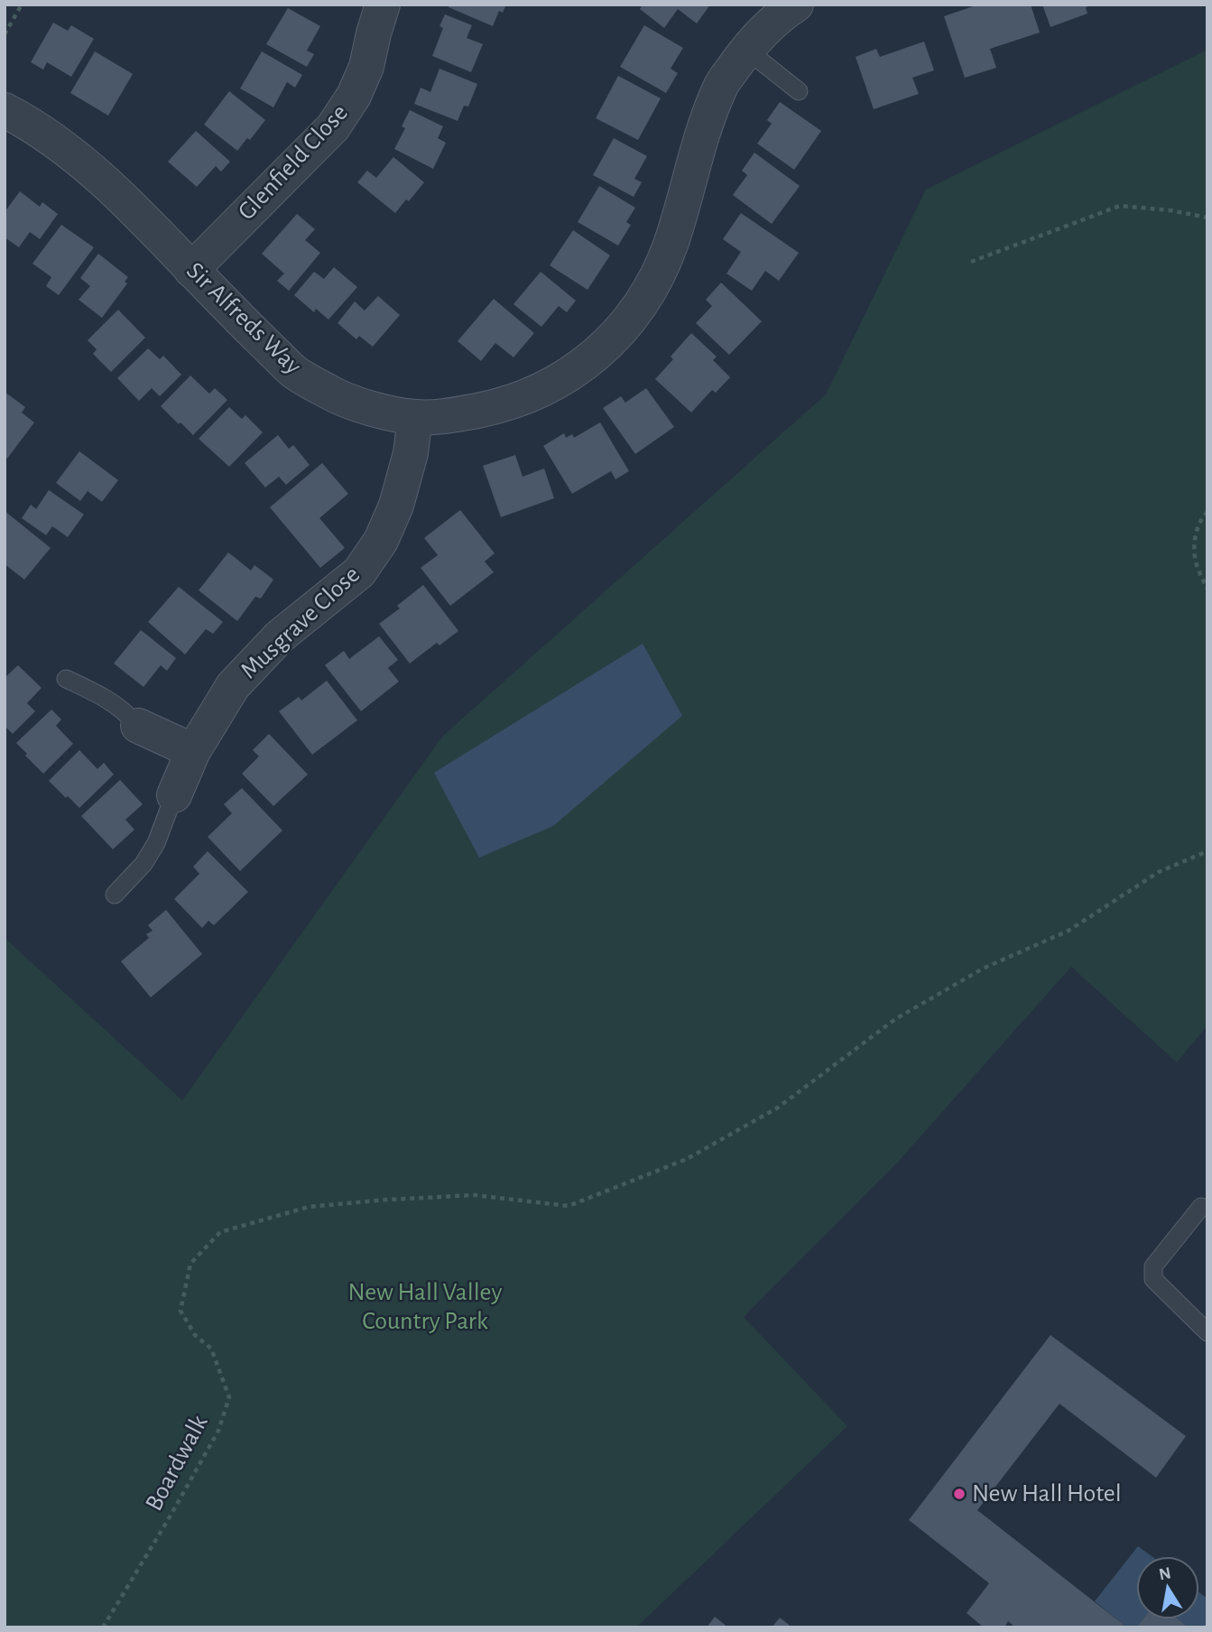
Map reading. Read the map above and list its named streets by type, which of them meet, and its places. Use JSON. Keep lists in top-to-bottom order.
{
  "streets": {
    "street": ["Glenfield Close", "Sir Alfreds Way", "Musgrave Close"],
    "path": ["Boardwalk"]
  },
  "crossings": [
    ["Glenfield Close", "Sir Alfreds Way"],
    ["Sir Alfreds Way", "Musgrave Close"]
  ],
  "parks": ["New Hall Valley Country Park"],
  "places": ["New Hall Hotel"],
  "north": "top"
}
